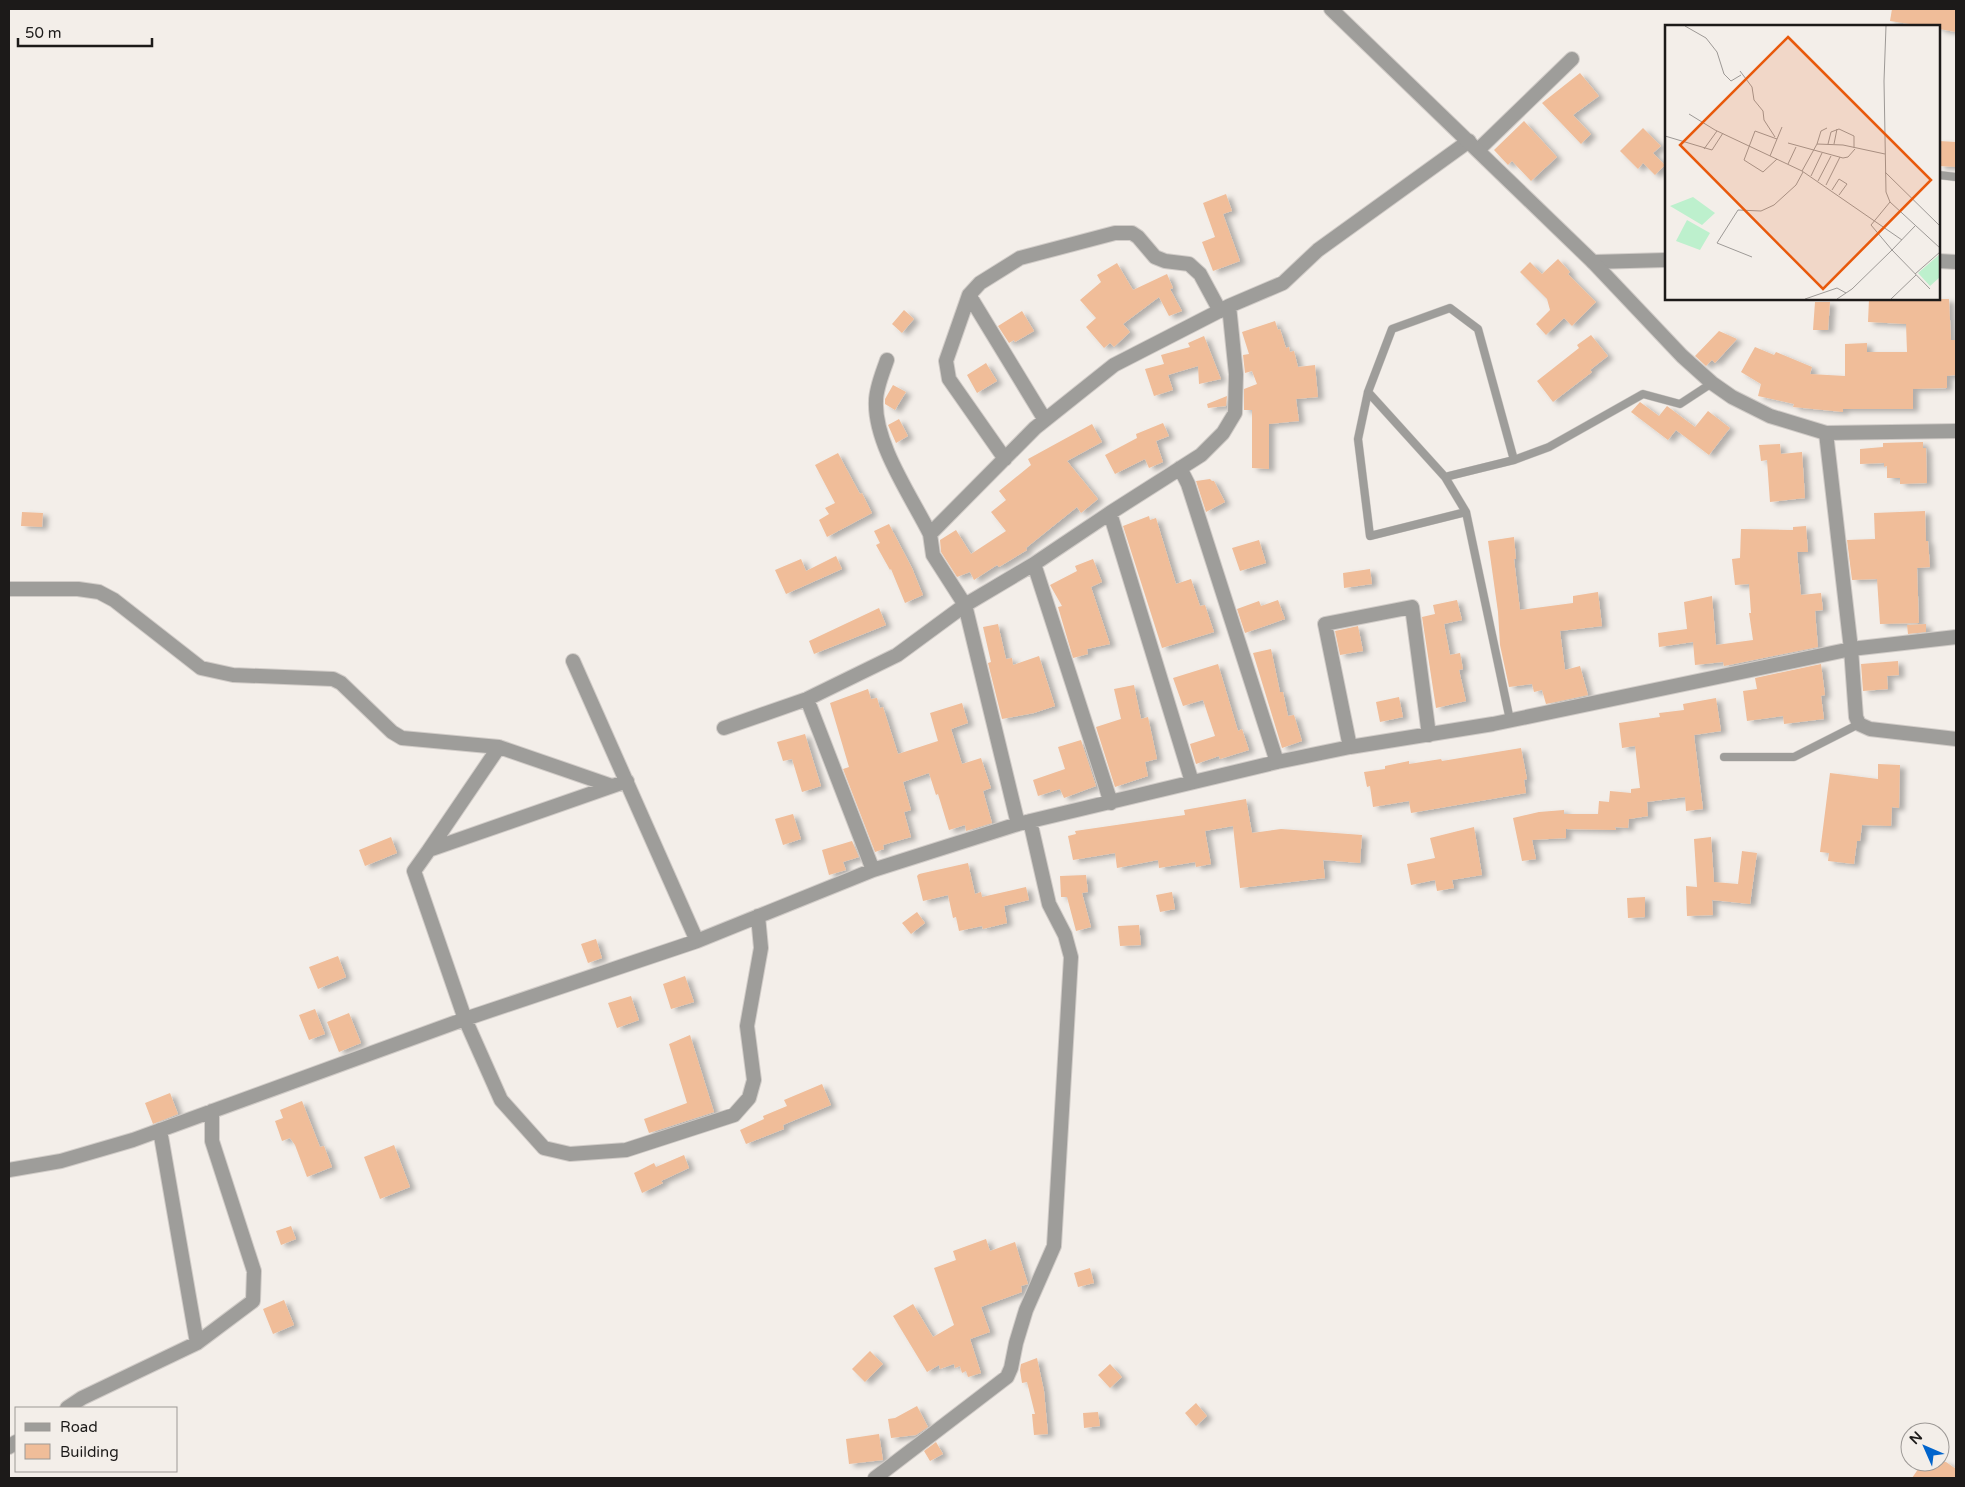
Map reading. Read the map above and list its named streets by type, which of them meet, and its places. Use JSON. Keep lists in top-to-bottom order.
{
  "legend": ["Road", "Building"],
  "scale_bar": "50 m",
  "north": "top left"
}
